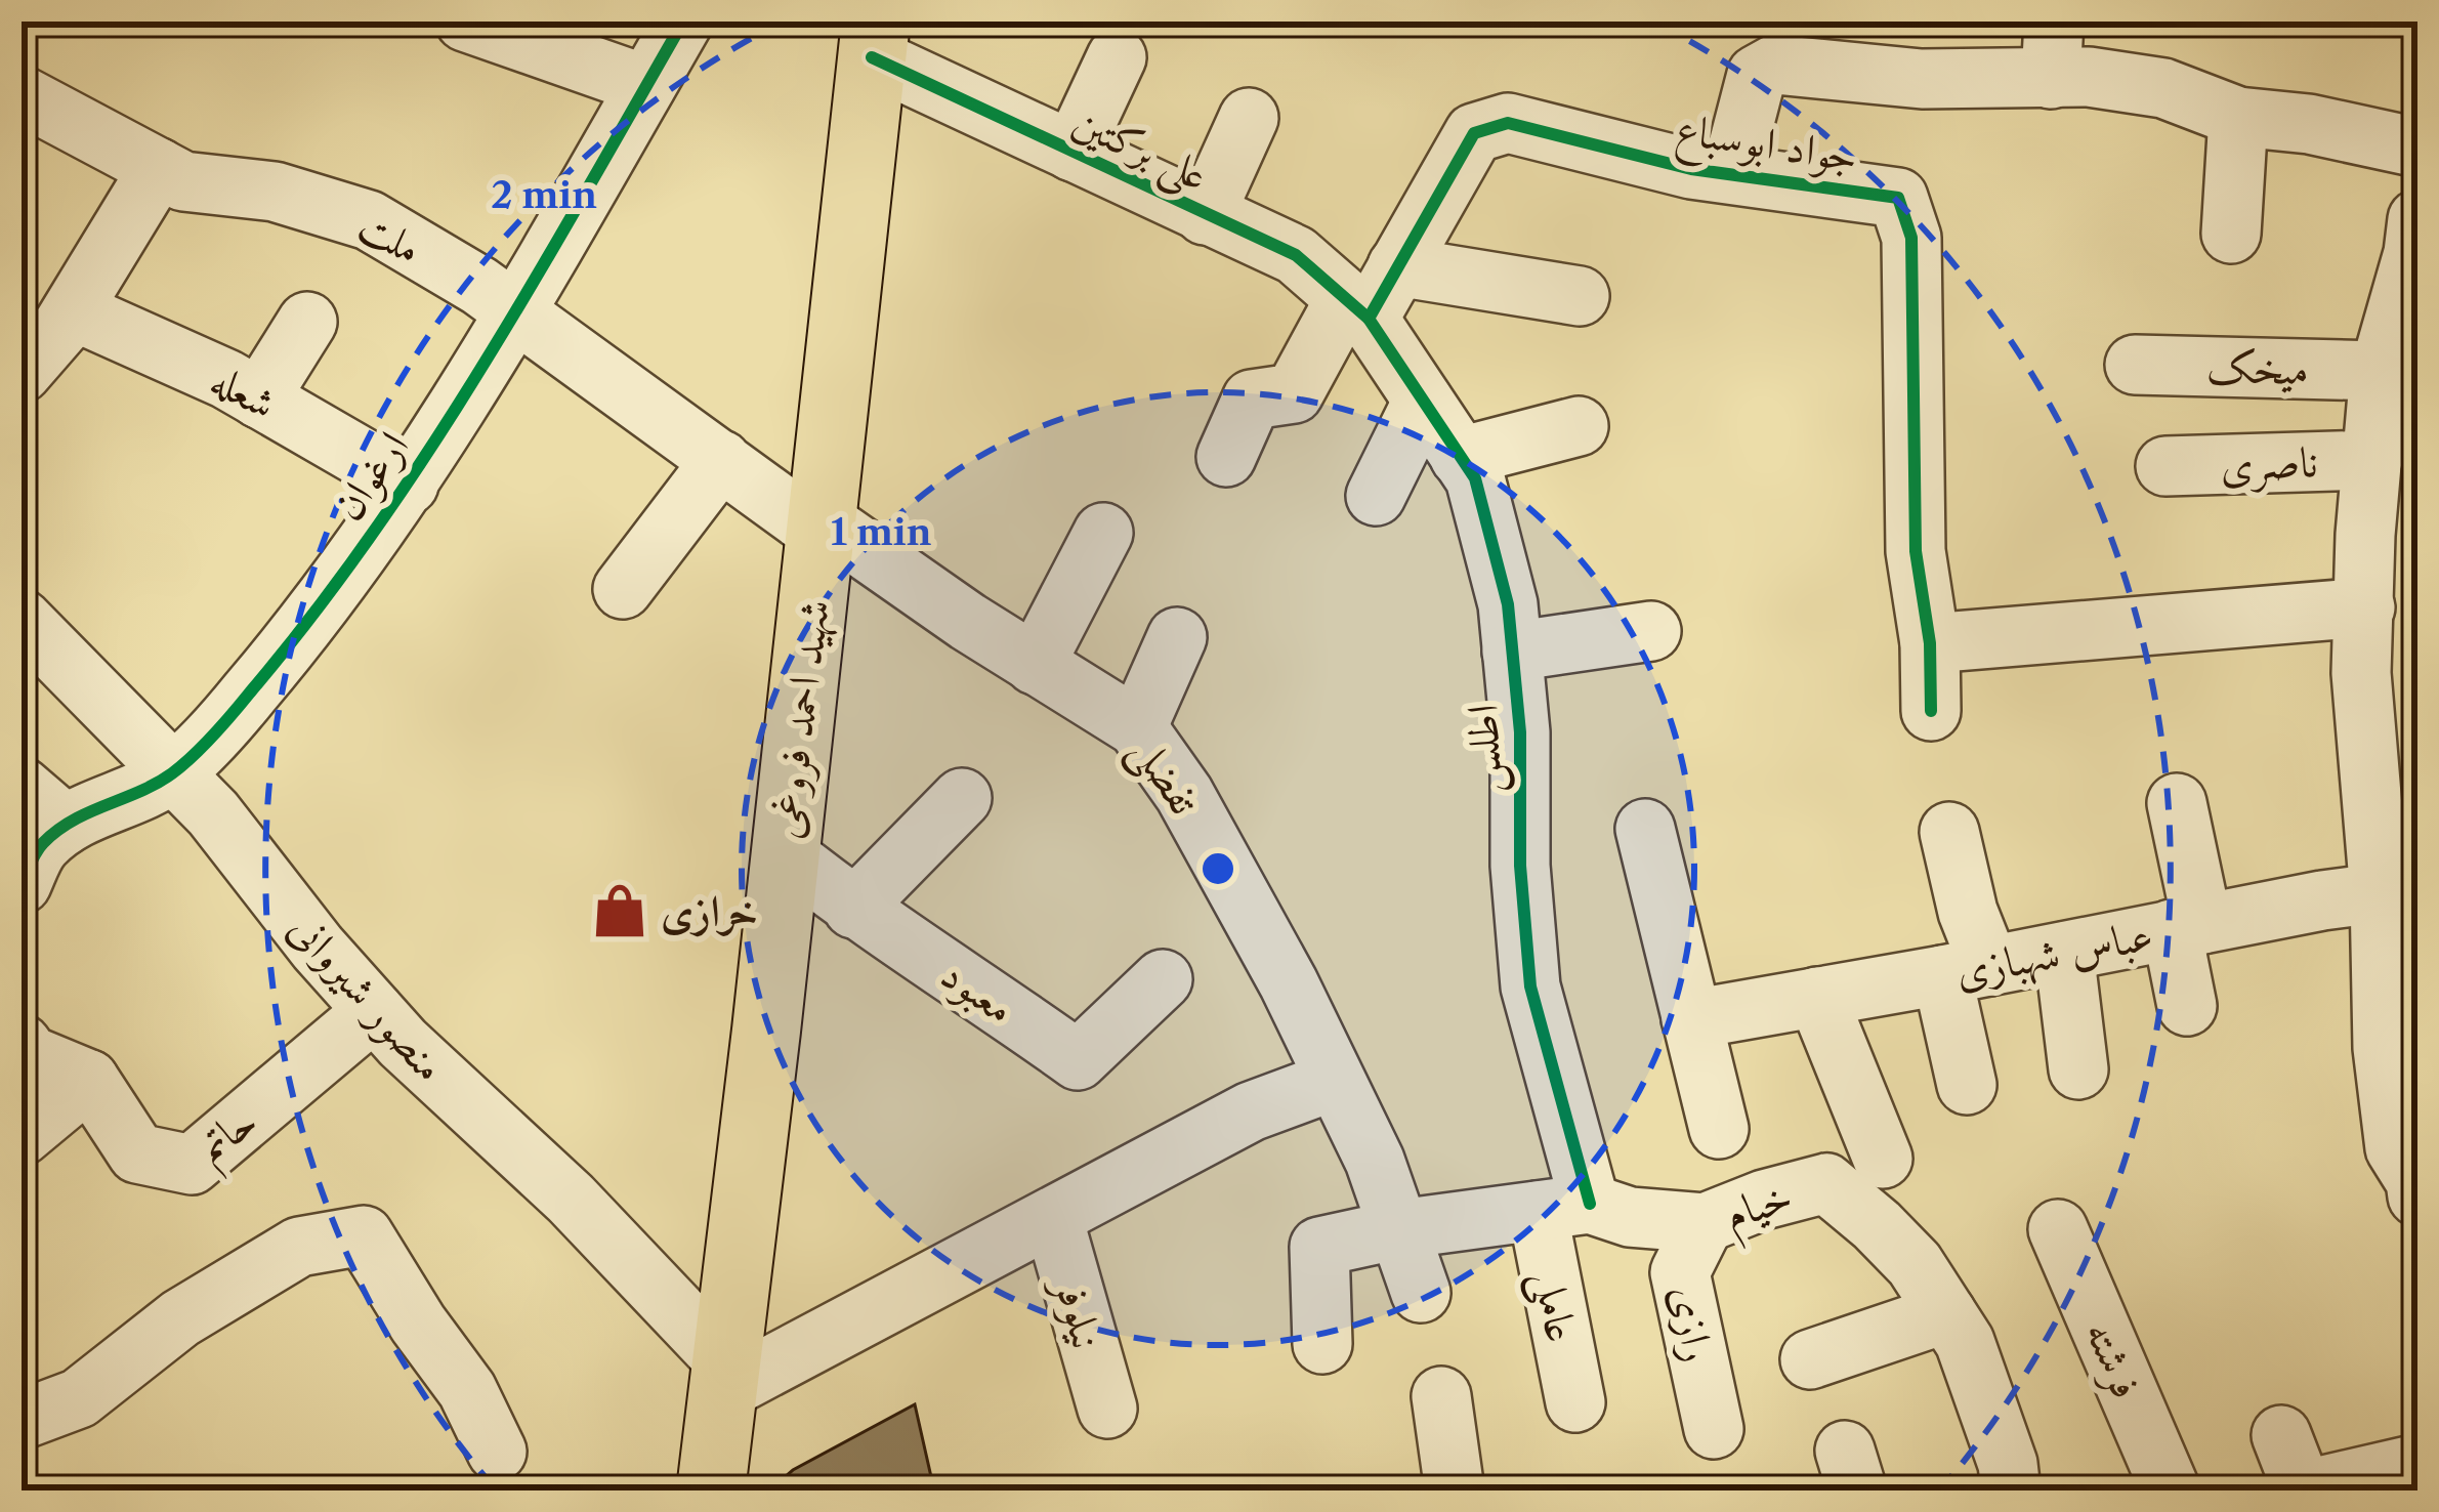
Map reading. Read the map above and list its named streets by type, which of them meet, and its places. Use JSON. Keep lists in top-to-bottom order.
{
  "streets": {
    "main road": ["شهید احمد فروغی"],
    "street": [
      "جواد ابوسباع",
      "علی برکتین",
      "ملت",
      "میخک",
      "شعله",
      "ناصری",
      "ارغوان",
      "اطلس",
      "تفضلی",
      "عباس شهبازی",
      "معبود",
      "منصور شیروانی",
      "حاتم",
      "خیام",
      "عاملی",
      "نیلوفر",
      "رازی",
      "فرشته"
    ]
  },
  "crossings": [
    ["جواد ابوسباع", "علی برکتین"],
    ["جواد ابوسباع", "اطلس"],
    ["علی برکتین", "شهید احمد فروغی"],
    ["علی برکتین", "اطلس"],
    ["ملت", "ارغوان"],
    ["ملت", "شهید احمد فروغی"],
    ["ملت", "تفضلی"],
    ["شعله", "ارغوان"],
    ["ارغوان", "منصور شیروانی"],
    ["شهید احمد فروغی", "تفضلی"],
    ["شهید احمد فروغی", "معبود"],
    ["شهید احمد فروغی", "منصور شیروانی"],
    ["اطلس", "خیام"],
    ["اطلس", "عاملی"],
    ["تفضلی", "خیام"],
    ["منصور شیروانی", "حاتم"],
    ["خیام", "عاملی"],
    ["خیام", "رازی"]
  ],
  "places": {
    "shop": ["خرازی"]
  },
  "rings": ["2 min", "1 min"]
}
